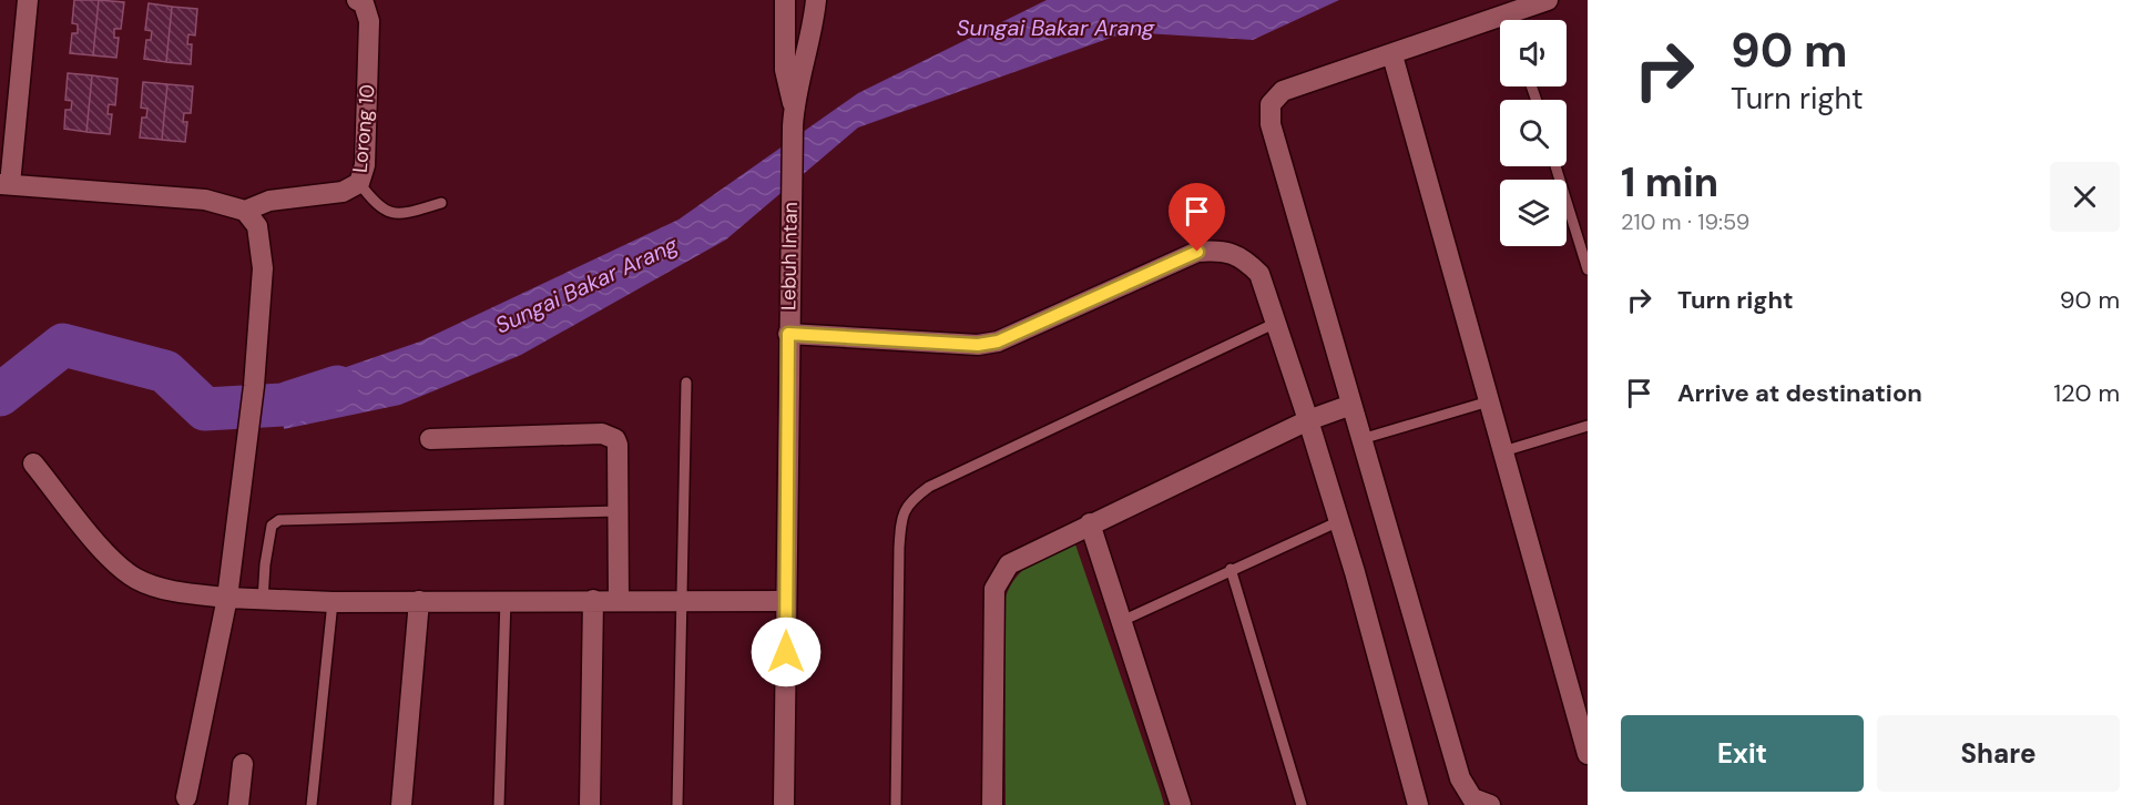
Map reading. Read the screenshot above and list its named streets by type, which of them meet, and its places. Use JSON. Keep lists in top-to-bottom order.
{
  "streets": {
    "street": ["Lorong 10", "Lebuh Intan"]
  },
  "water": ["Sungai Bakar Arang"],
  "page": {
    "turn": ["90 m", "Turn right"],
    "heading": ["1 min", "210 m · 19:59"],
    "list": [
      {
        "name": "Turn right",
        "value": "90 m"
      },
      {
        "name": "Arrive at destination",
        "value": "120 m"
      }
    ],
    "buttons": ["Exit", "Share"]
  }
}
